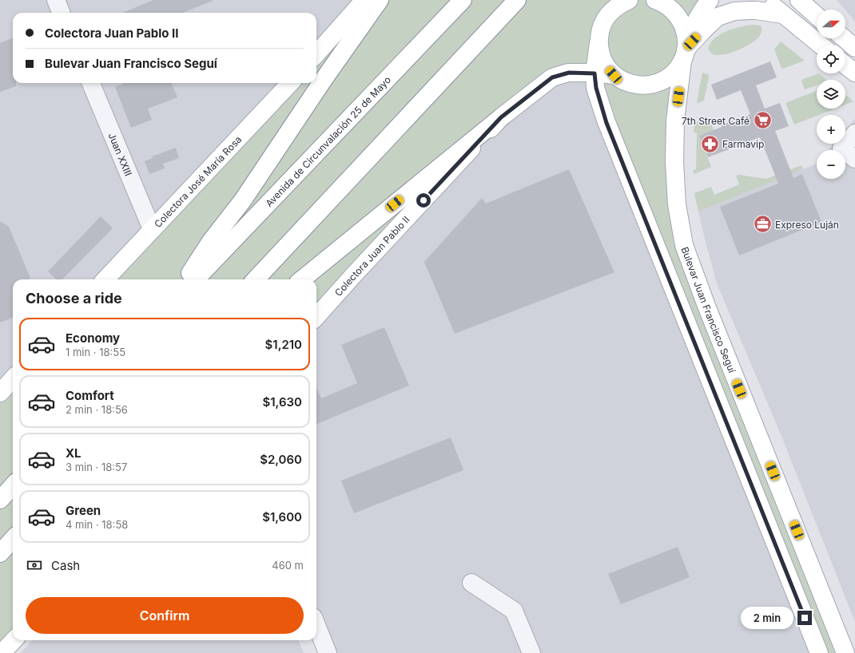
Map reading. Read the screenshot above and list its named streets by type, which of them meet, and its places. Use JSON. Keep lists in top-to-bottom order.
{
  "streets": {
    "main road": [
      "Avenida de Circunvalación 25 de Mayo",
      "Colectora José María Rosa",
      "Colectora Juan Pablo II",
      "Bulevar Juan Francisco Seguí"
    ],
    "street": ["Juan XXIII"]
  },
  "crossings": [
    ["Juan XXIII", "Colectora José María Rosa"]
  ],
  "places": {
    "supermarket": ["7th Street Café"],
    "pharmacy": ["Farmavip"],
    "office": ["Expreso Luján"]
  },
  "north": "right",
  "page": {
    "map_buttons": ["+", "−"],
    "banner": ["Colectora Juan Pablo II", "Bulevar Juan Francisco Seguí"],
    "heading": "Choose a ride",
    "list": [
      {
        "name": "Economy",
        "note": "1 min · 18:55",
        "value": "$1,210"
      },
      {
        "name": "Comfort",
        "note": "2 min · 18:56",
        "value": "$1,630"
      },
      {
        "name": "XL",
        "note": "3 min · 18:57",
        "value": "$2,060"
      },
      {
        "name": "Green",
        "note": "4 min · 18:58",
        "value": "$1,600"
      }
    ],
    "pay": ["Cash", "460 m"],
    "buttons": "Confirm",
    "bubble": "2 min"
  }
}
